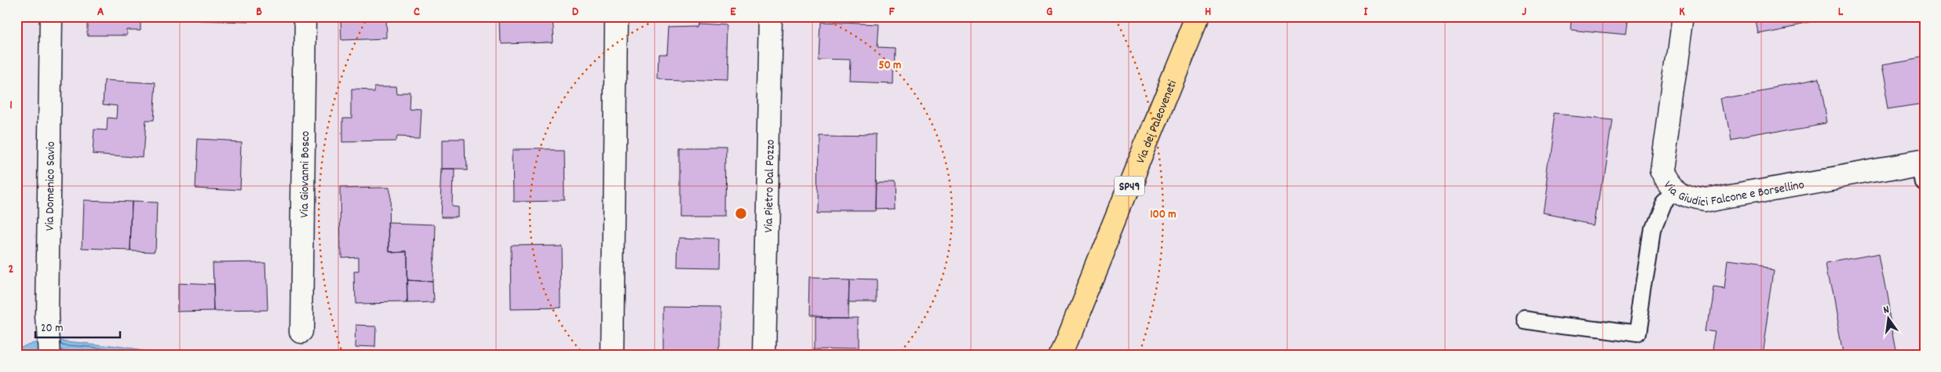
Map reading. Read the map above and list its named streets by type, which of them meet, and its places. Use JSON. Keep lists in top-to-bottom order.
{
  "streets": {
    "main road": ["Via dei Paleoveneti", "SP49"],
    "street": [
      "Via Giovanni Bosco",
      "Via Giudici Falcone e Borsellino",
      "Via Domenico Savio",
      "Via Pietro Dal Pozzo"
    ]
  },
  "scale_bar": "20 m",
  "north": "top",
  "grid": {
    "columns": [
      "A",
      "B",
      "C",
      "D",
      "E",
      "F",
      "G",
      "H",
      "I",
      "J",
      "K",
      "L"
    ],
    "rows": ["1", "2"]
  },
  "rings": ["50 m", "100 m"]
}
